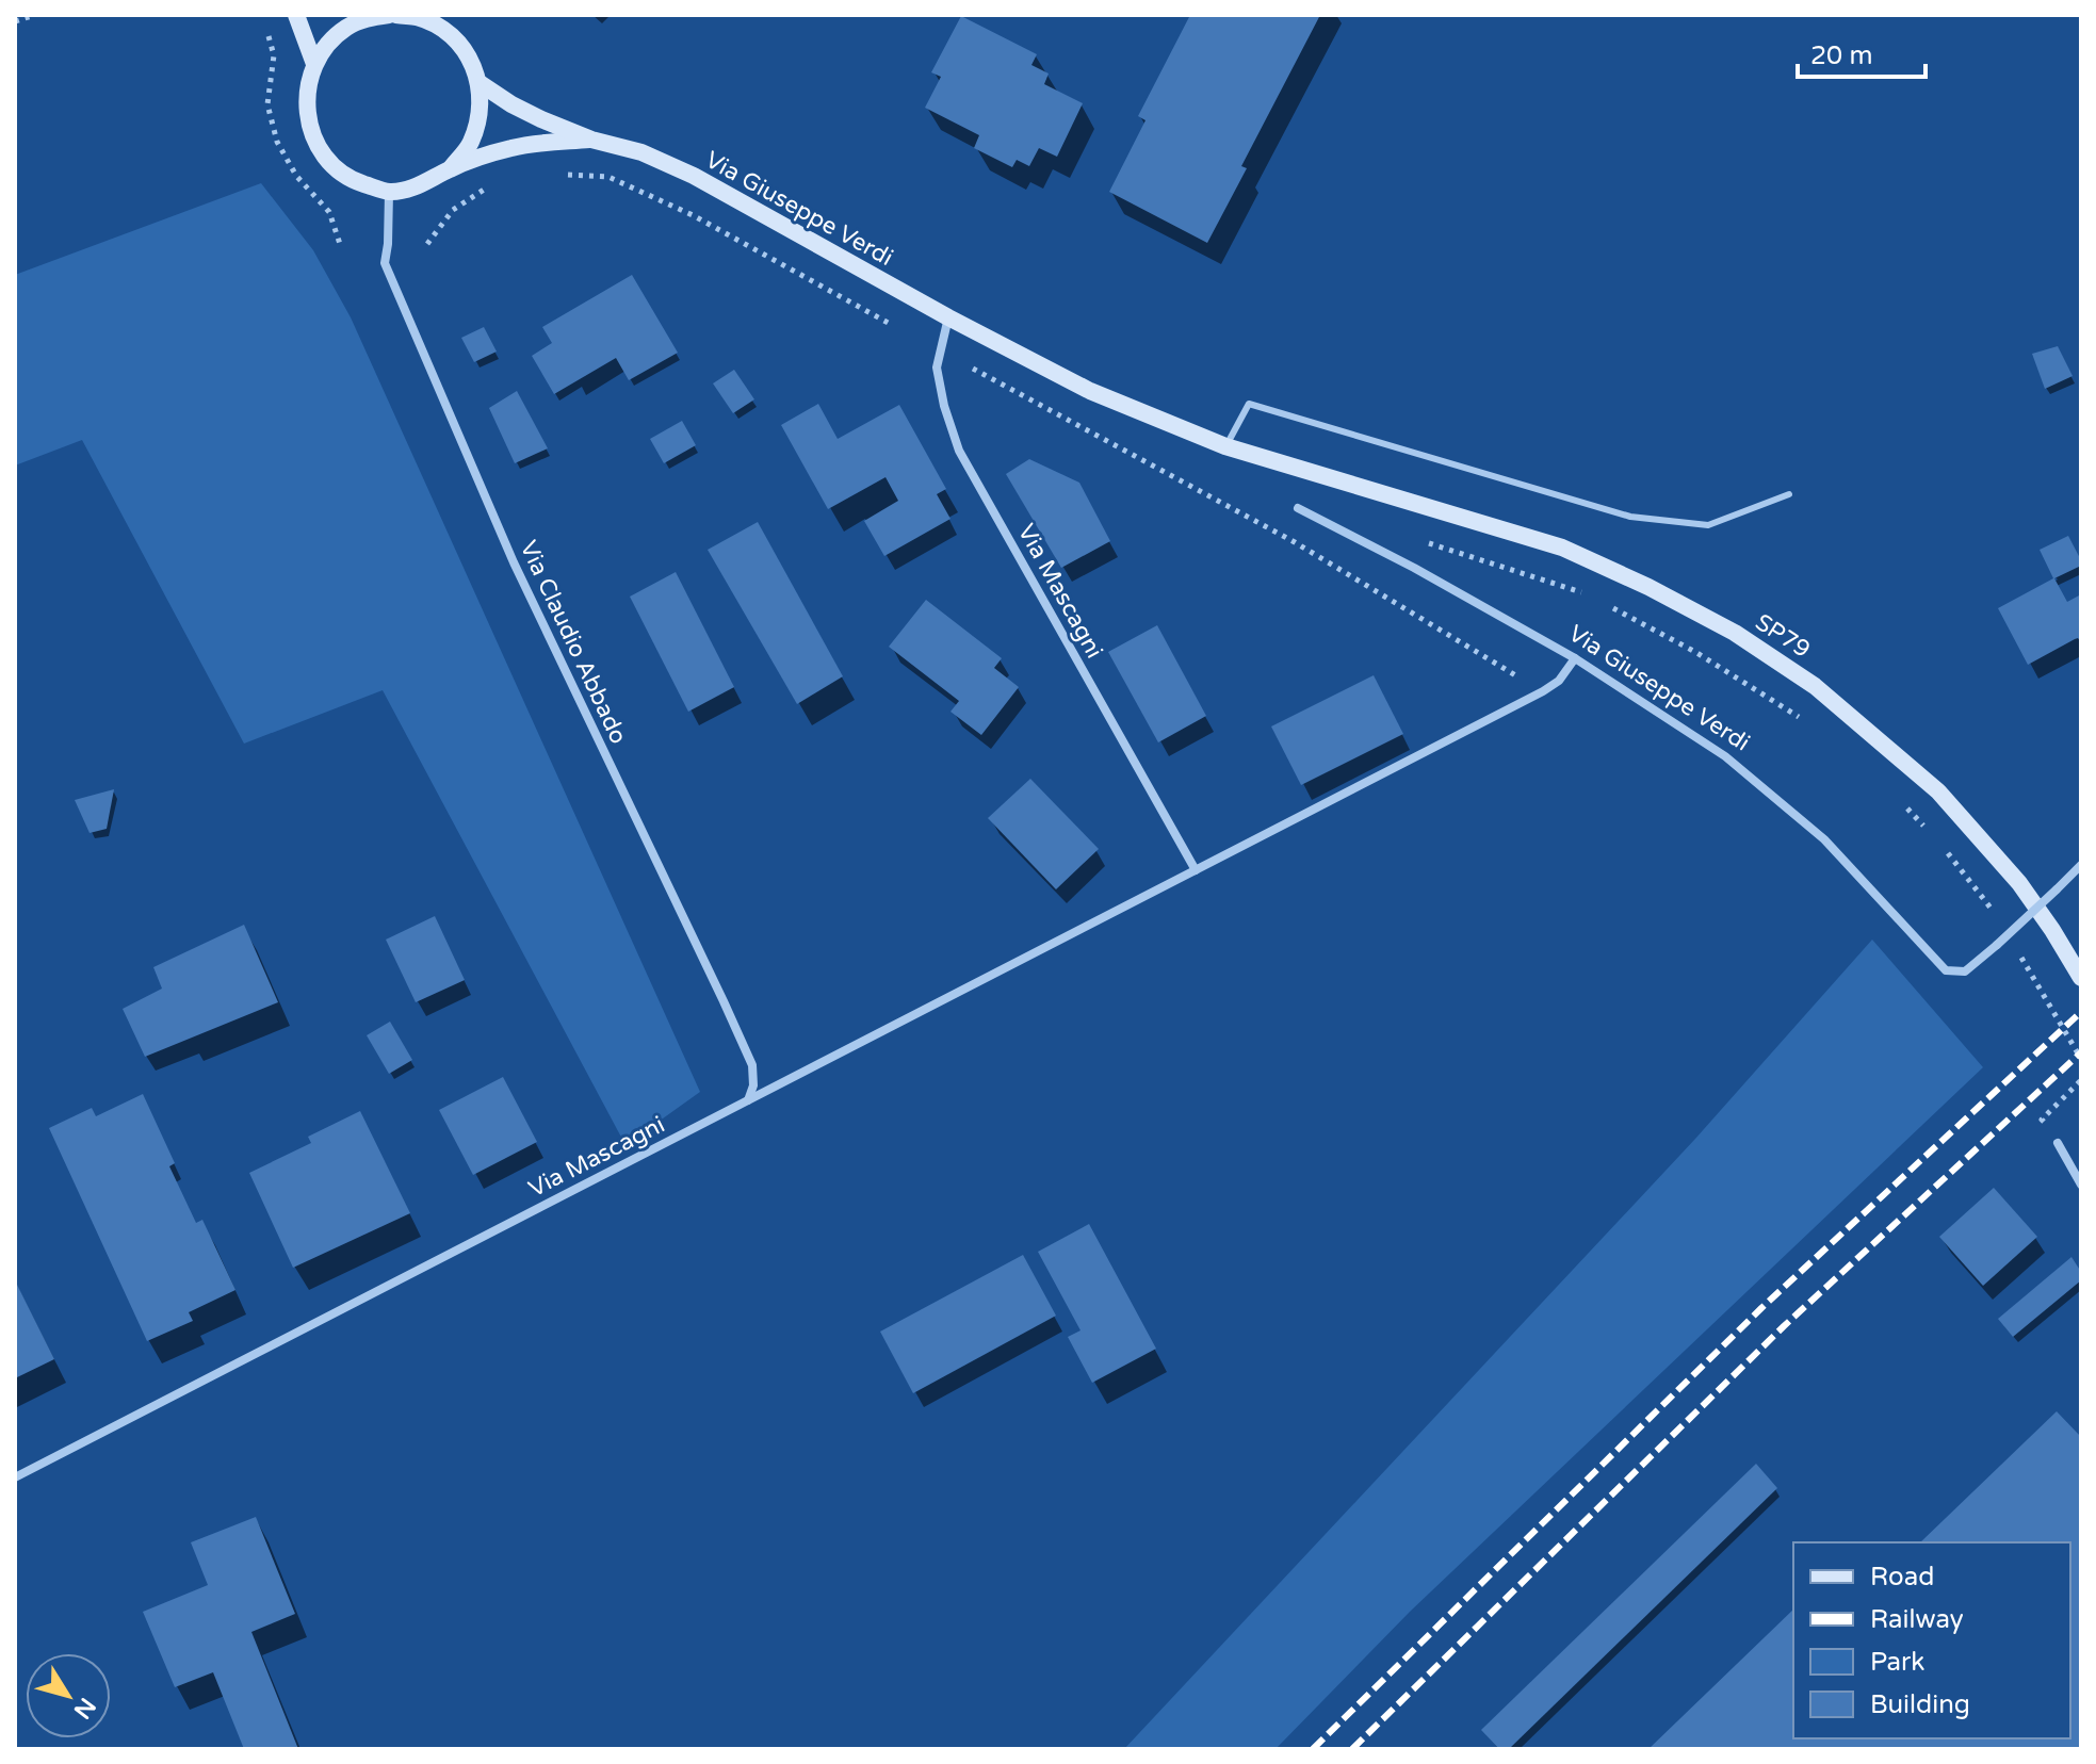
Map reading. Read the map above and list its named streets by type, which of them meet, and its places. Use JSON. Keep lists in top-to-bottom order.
{
  "streets": {
    "main road": ["Via Giuseppe Verdi", "SP79"],
    "street": ["Via Mascagni", "Via Claudio Abbado"]
  },
  "crossings": [
    ["Via Giuseppe Verdi", "Via Mascagni"],
    ["Via Giuseppe Verdi", "SP79"],
    ["Via Mascagni", "Via Claudio Abbado"]
  ],
  "legend": [
    "Road",
    "Railway",
    "Park",
    "Building"
  ],
  "scale_bar": "20 m",
  "north": "bottom right"
}
